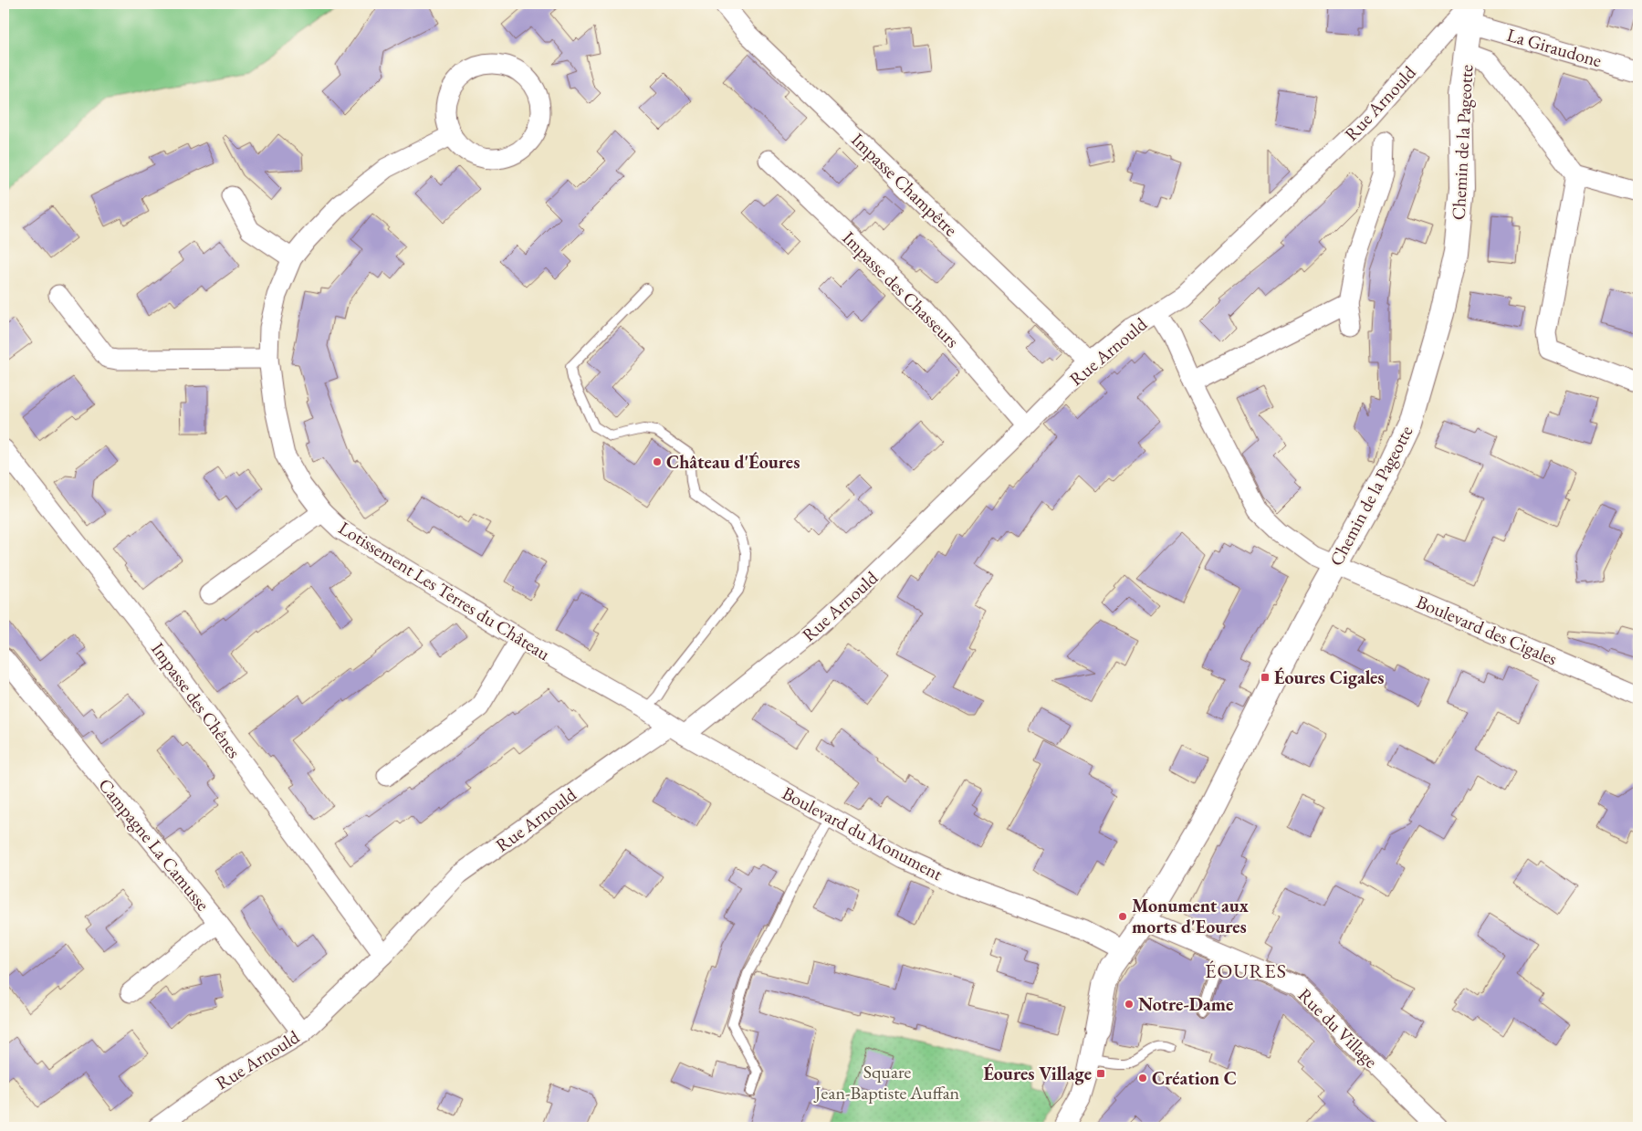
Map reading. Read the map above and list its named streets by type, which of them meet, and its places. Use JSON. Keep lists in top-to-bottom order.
{
  "streets": {
    "street": [
      "La Giraudone",
      "Rue Arnould",
      "Chemin de la Pageotte",
      "Impasse Champêtre",
      "Impasse des Chasseurs",
      "Lotissement Les Terres du Château",
      "Boulevard des Cigales",
      "Impasse des Chênes",
      "Boulevard du Monument",
      "Campagne La Camusse",
      "Rue du Village"
    ]
  },
  "crossings": [
    ["La Giraudone", "Rue Arnould"],
    ["La Giraudone", "Chemin de la Pageotte"],
    ["Rue Arnould", "Chemin de la Pageotte"],
    ["Rue Arnould", "Impasse Champêtre"],
    ["Rue Arnould", "Impasse des Chasseurs"],
    ["Rue Arnould", "Lotissement Les Terres du Château"],
    ["Rue Arnould", "Boulevard des Cigales"],
    ["Rue Arnould", "Impasse des Chênes"],
    ["Rue Arnould", "Boulevard du Monument"],
    ["Rue Arnould", "Campagne La Camusse"],
    ["Chemin de la Pageotte", "Boulevard des Cigales"],
    ["Chemin de la Pageotte", "Boulevard du Monument"],
    ["Chemin de la Pageotte", "Rue du Village"],
    ["Lotissement Les Terres du Château", "Boulevard du Monument"]
  ],
  "districts": ["ÉOURES"],
  "parks": ["Square Jean-Baptiste Auffan"],
  "places": {
    "other": [
      "Château d'Éoures",
      "Monument aux morts d'Eoures",
      "Notre-Dame",
      "Création C"
    ],
    "transit": ["Éoures Cigales", "Éoures Village"]
  }
}
